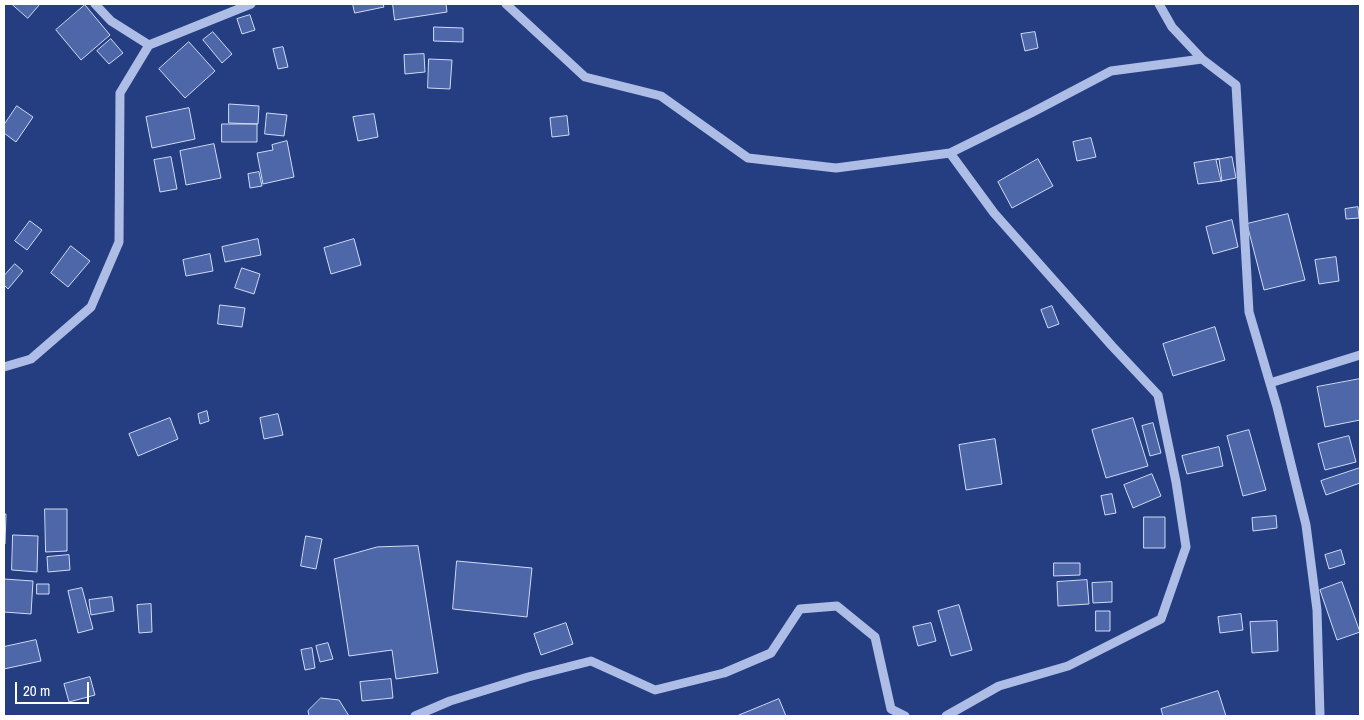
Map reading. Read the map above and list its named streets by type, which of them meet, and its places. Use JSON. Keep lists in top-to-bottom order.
{
  "scale_bar": "20 m"
}
